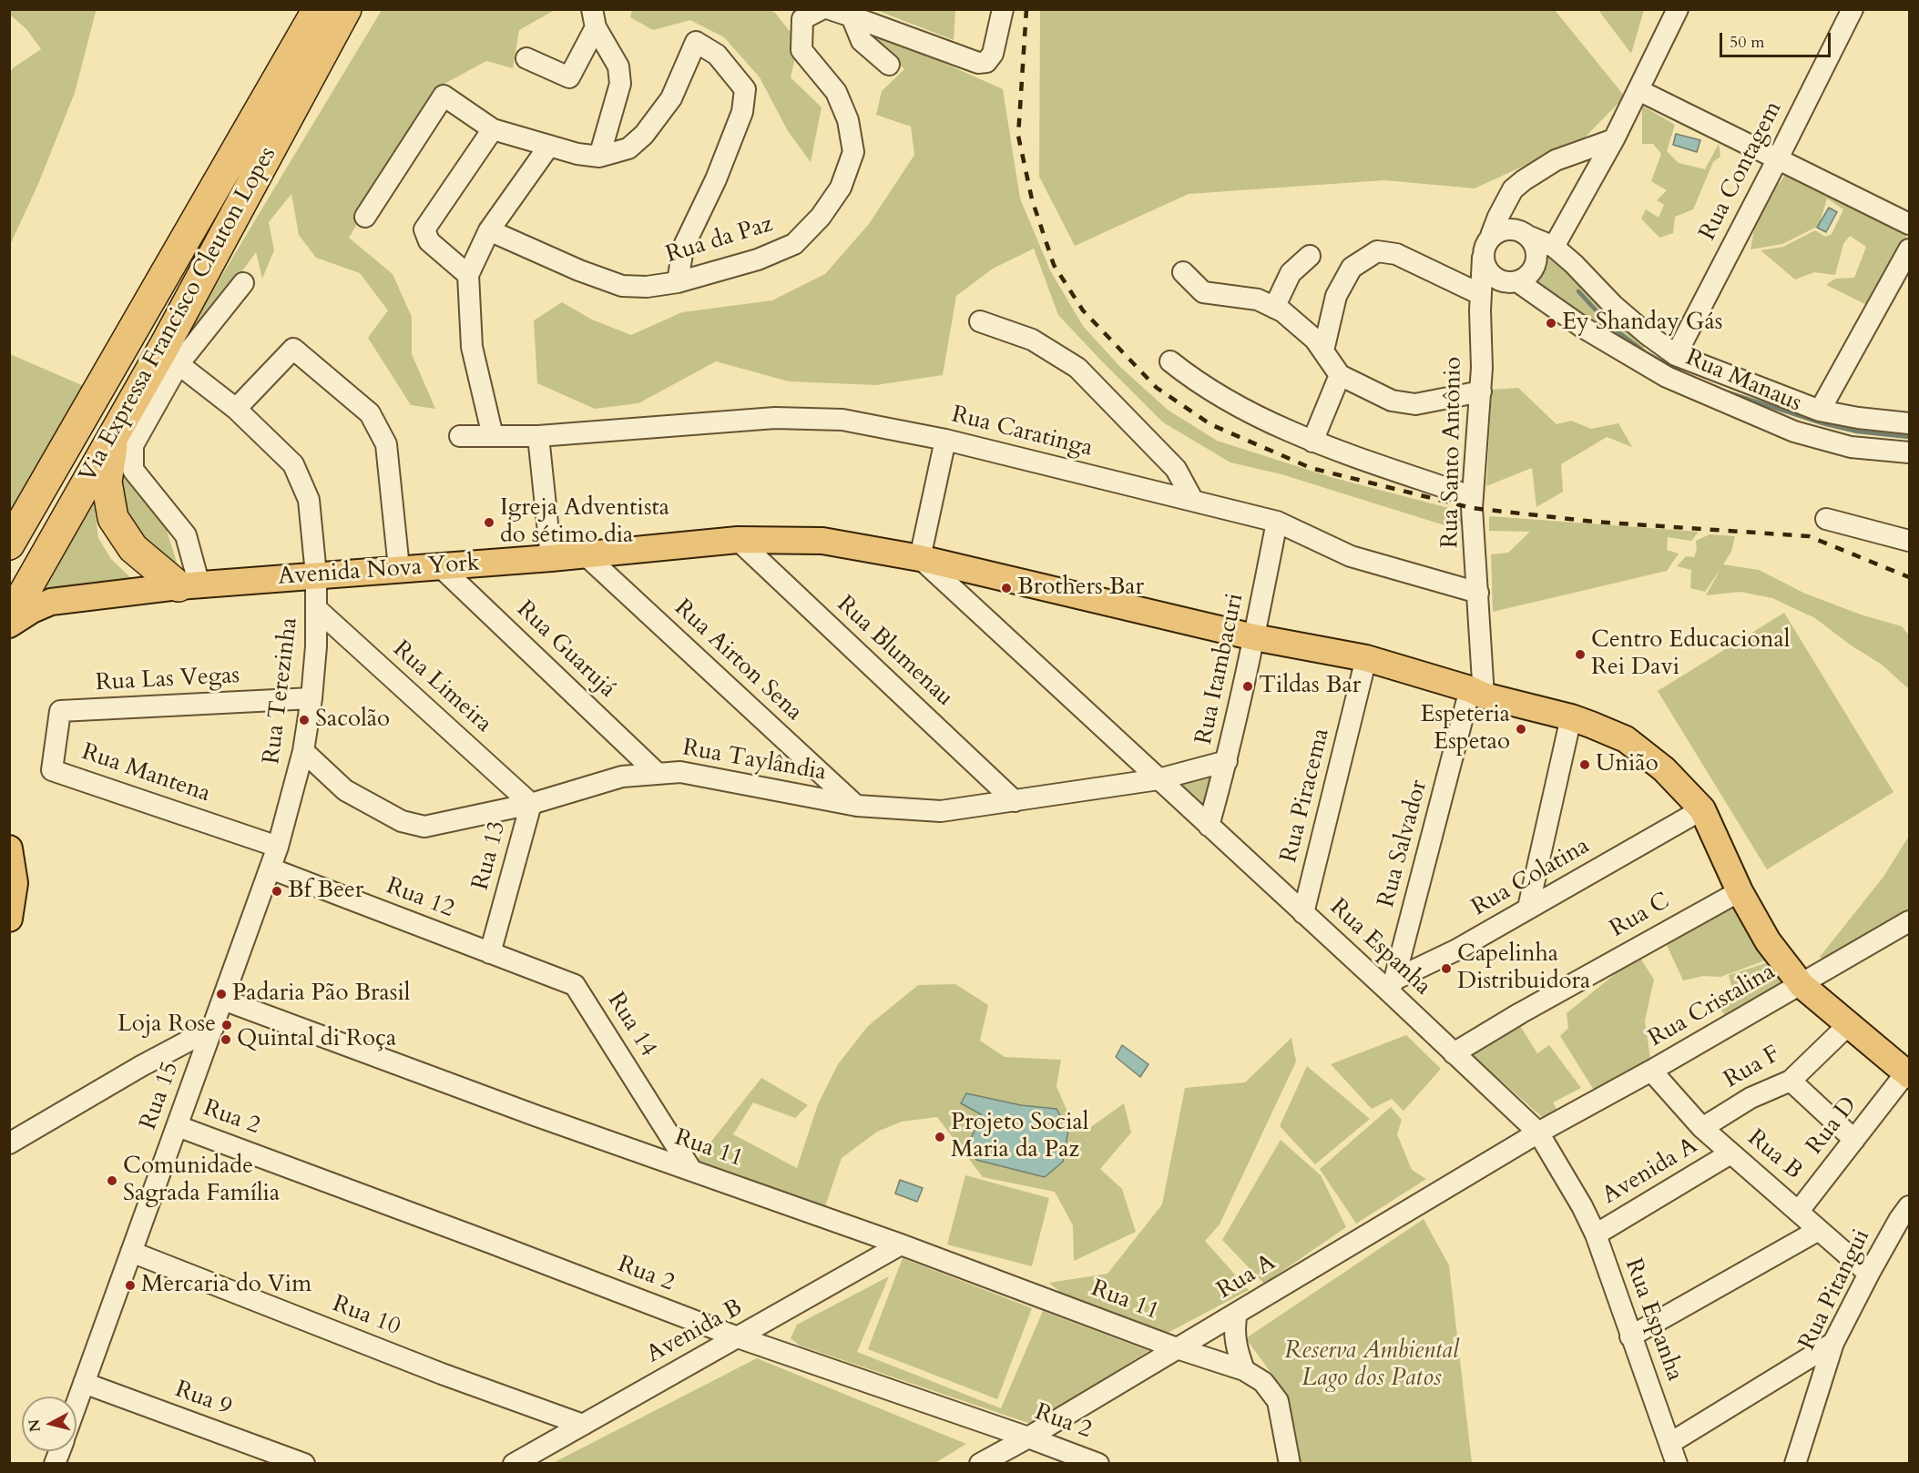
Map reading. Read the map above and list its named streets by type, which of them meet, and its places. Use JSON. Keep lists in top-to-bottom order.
{
  "streets": {
    "highway": ["Via Expressa Francisco Cleuton Lopes"],
    "main road": ["Avenida Nova York"],
    "street": [
      "Rua Contagem",
      "Rua da Paz",
      "Rua Manaus",
      "Rua Caratinga",
      "Rua Santo Antônio",
      "Rua Guarujá",
      "Rua Blumenau",
      "Rua Airton Sena",
      "Rua Itambacuri",
      "Rua Las Vegas",
      "Rua Limeira",
      "Rua Terezinha",
      "Rua Taylândia",
      "Rua Mantena",
      "Rua Piracema",
      "Rua Salvador",
      "Rua 13",
      "Rua Colatina",
      "Rua 12",
      "Rua C",
      "Rua Espanha",
      "Rua Cristalina",
      "Rua 14",
      "Rua F",
      "Rua 15",
      "Rua 2",
      "Rua D",
      "Rua 11",
      "Rua B",
      "Avenida A",
      "Rua A",
      "Rua Pitangui",
      "Rua 10",
      "Avenida B",
      "Rua 9"
    ]
  },
  "crossings": [
    ["Via Expressa Francisco Cleuton Lopes", "Rua Terezinha"],
    ["Rua Manaus", "Rua Santo Antônio"],
    ["Rua Caratinga", "Rua Santo Antônio"],
    ["Rua Caratinga", "Rua Itambacuri"],
    ["Rua Santo Antônio", "Avenida Nova York"],
    ["Rua Santo Antônio", "Rua Salvador"],
    ["Avenida Nova York", "Rua Guarujá"],
    ["Avenida Nova York", "Rua Blumenau"],
    ["Avenida Nova York", "Rua Airton Sena"],
    ["Avenida Nova York", "Rua Itambacuri"],
    ["Avenida Nova York", "Rua Terezinha"],
    ["Avenida Nova York", "Rua Piracema"],
    ["Avenida Nova York", "Rua Salvador"],
    ["Avenida Nova York", "Rua Colatina"],
    ["Avenida Nova York", "Rua C"],
    ["Avenida Nova York", "Rua Espanha"],
    ["Avenida Nova York", "Rua Cristalina"],
    ["Avenida Nova York", "Rua F"],
    ["Avenida Nova York", "Rua D"],
    ["Rua Guarujá", "Rua Taylândia"],
    ["Rua Blumenau", "Rua Taylândia"],
    ["Rua Airton Sena", "Rua Taylândia"],
    ["Rua Itambacuri", "Rua Taylândia"],
    ["Rua Itambacuri", "Rua Espanha"],
    ["Rua Las Vegas", "Rua Terezinha"],
    ["Rua Las Vegas", "Rua Mantena"],
    ["Rua Limeira", "Rua Terezinha"],
    ["Rua Limeira", "Rua Taylândia"],
    ["Rua Limeira", "Rua 13"],
    ["Rua Terezinha", "Rua Taylândia"],
    ["Rua Terezinha", "Rua Mantena"],
    ["Rua Terezinha", "Rua 12"],
    ["Rua Terezinha", "Rua 15"],
    ["Rua Taylândia", "Rua 13"],
    ["Rua Taylândia", "Rua Espanha"],
    ["Rua Piracema", "Rua Espanha"],
    ["Rua Salvador", "Rua Colatina"],
    ["Rua Salvador", "Rua Espanha"],
    ["Rua 13", "Rua 12"],
    ["Rua 13", "Rua 14"],
    ["Rua Colatina", "Rua Espanha"],
    ["Rua 12", "Rua 14"],
    ["Rua 12", "Rua 15"],
    ["Rua C", "Rua Espanha"],
    ["Rua Espanha", "Rua Cristalina"],
    ["Rua Espanha", "Avenida A"],
    ["Rua Espanha", "Rua A"],
    ["Rua Cristalina", "Rua B"],
    ["Rua Cristalina", "Rua A"],
    ["Rua 14", "Rua 11"],
    ["Rua F", "Rua B"],
    ["Rua 15", "Rua 2"],
    ["Rua 15", "Rua 11"],
    ["Rua 15", "Rua 10"],
    ["Rua 15", "Rua 9"],
    ["Rua 2", "Rua A"],
    ["Rua 2", "Avenida B"],
    ["Rua D", "Rua B"],
    ["Rua 11", "Rua A"],
    ["Rua 11", "Avenida B"],
    ["Rua B", "Avenida A"],
    ["Rua B", "Rua Pitangui"],
    ["Rua 10", "Avenida B"]
  ],
  "parks": ["Reserva Ambiental Lago dos Patos"],
  "places": [
    "Ey Shanday Gás",
    "Igreja Adventista do sétimo dia",
    "Brothers Bar",
    "Centro Educacional Rei Davi",
    "Tildas Bar",
    "Sacolão",
    "Espeteria Espetao",
    "União",
    "Bf Beer",
    "Capelinha Distribuidora",
    "Padaria Pão Brasil",
    "Loja Rose",
    "Quintal di Roça",
    "Projeto Social Maria da Paz",
    "Comunidade Sagrada Família",
    "Mercaria do Vim"
  ],
  "scale_bar": "50 m",
  "north": "left"
}
